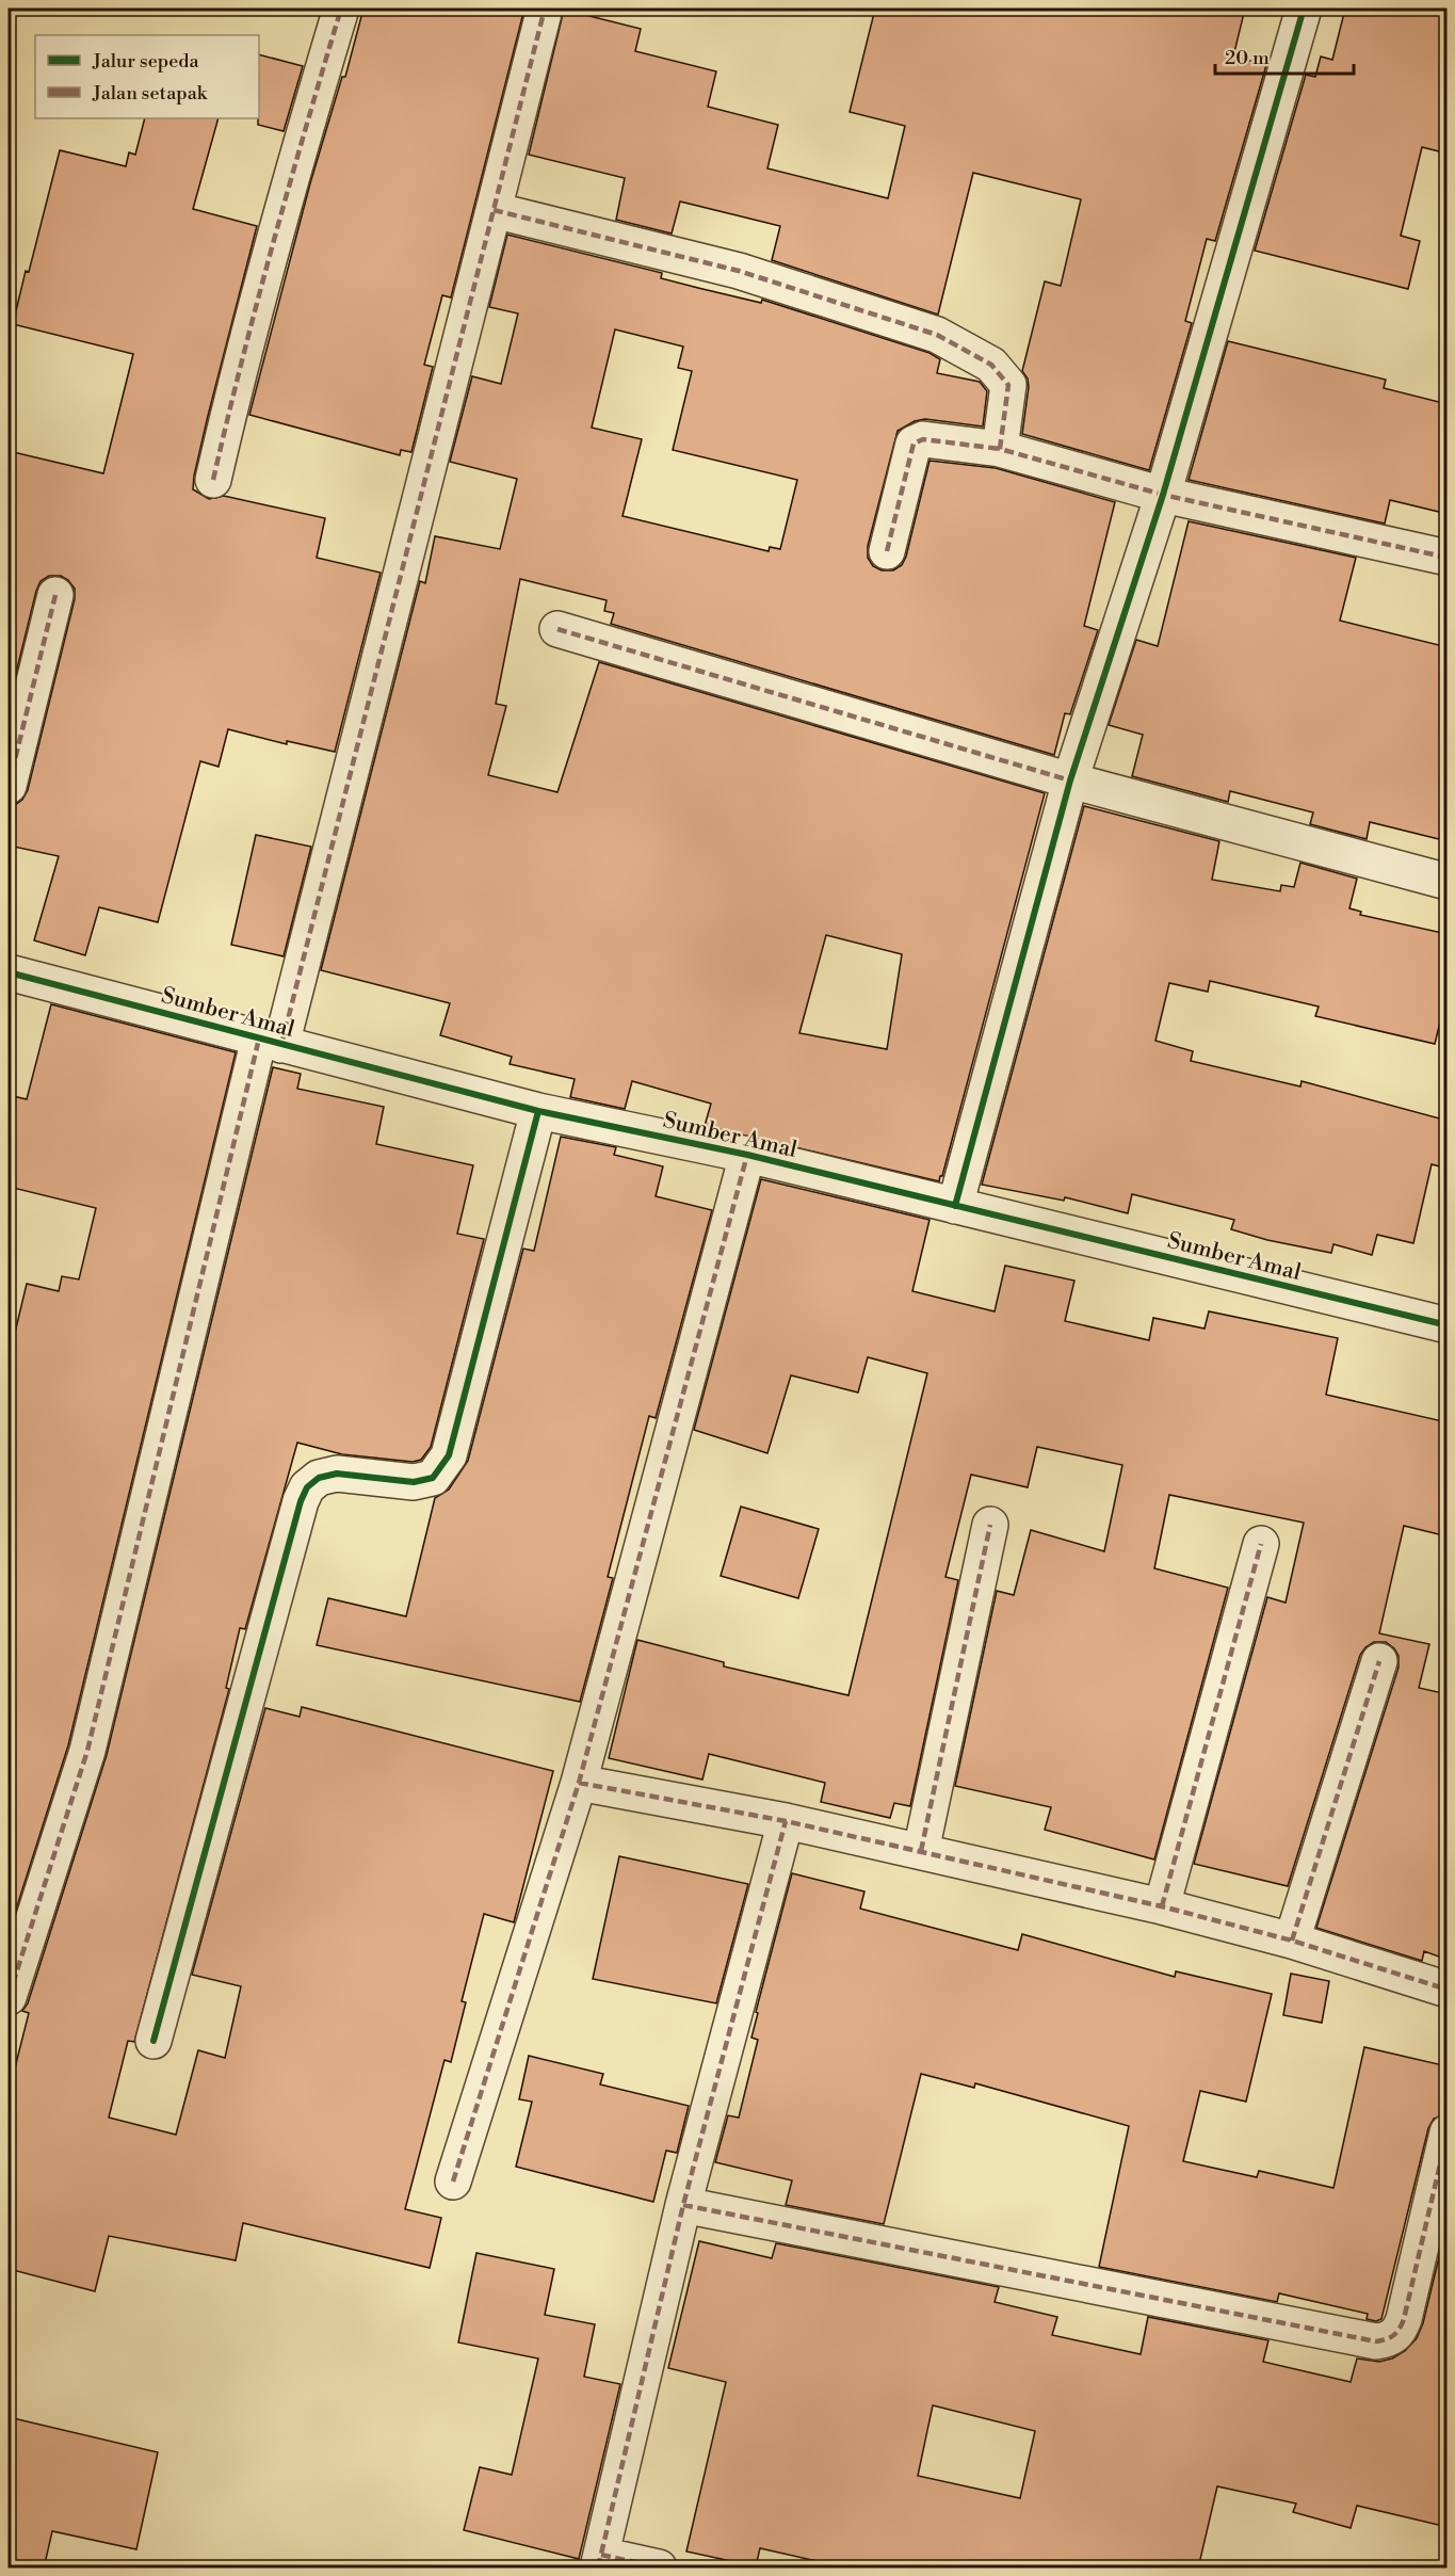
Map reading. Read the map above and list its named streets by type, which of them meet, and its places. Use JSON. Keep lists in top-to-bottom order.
{
  "streets": {
    "street": ["Sumber Amal"]
  },
  "legend": ["Jalur sepeda", "Jalan setapak"],
  "scale_bar": "20 m"
}
